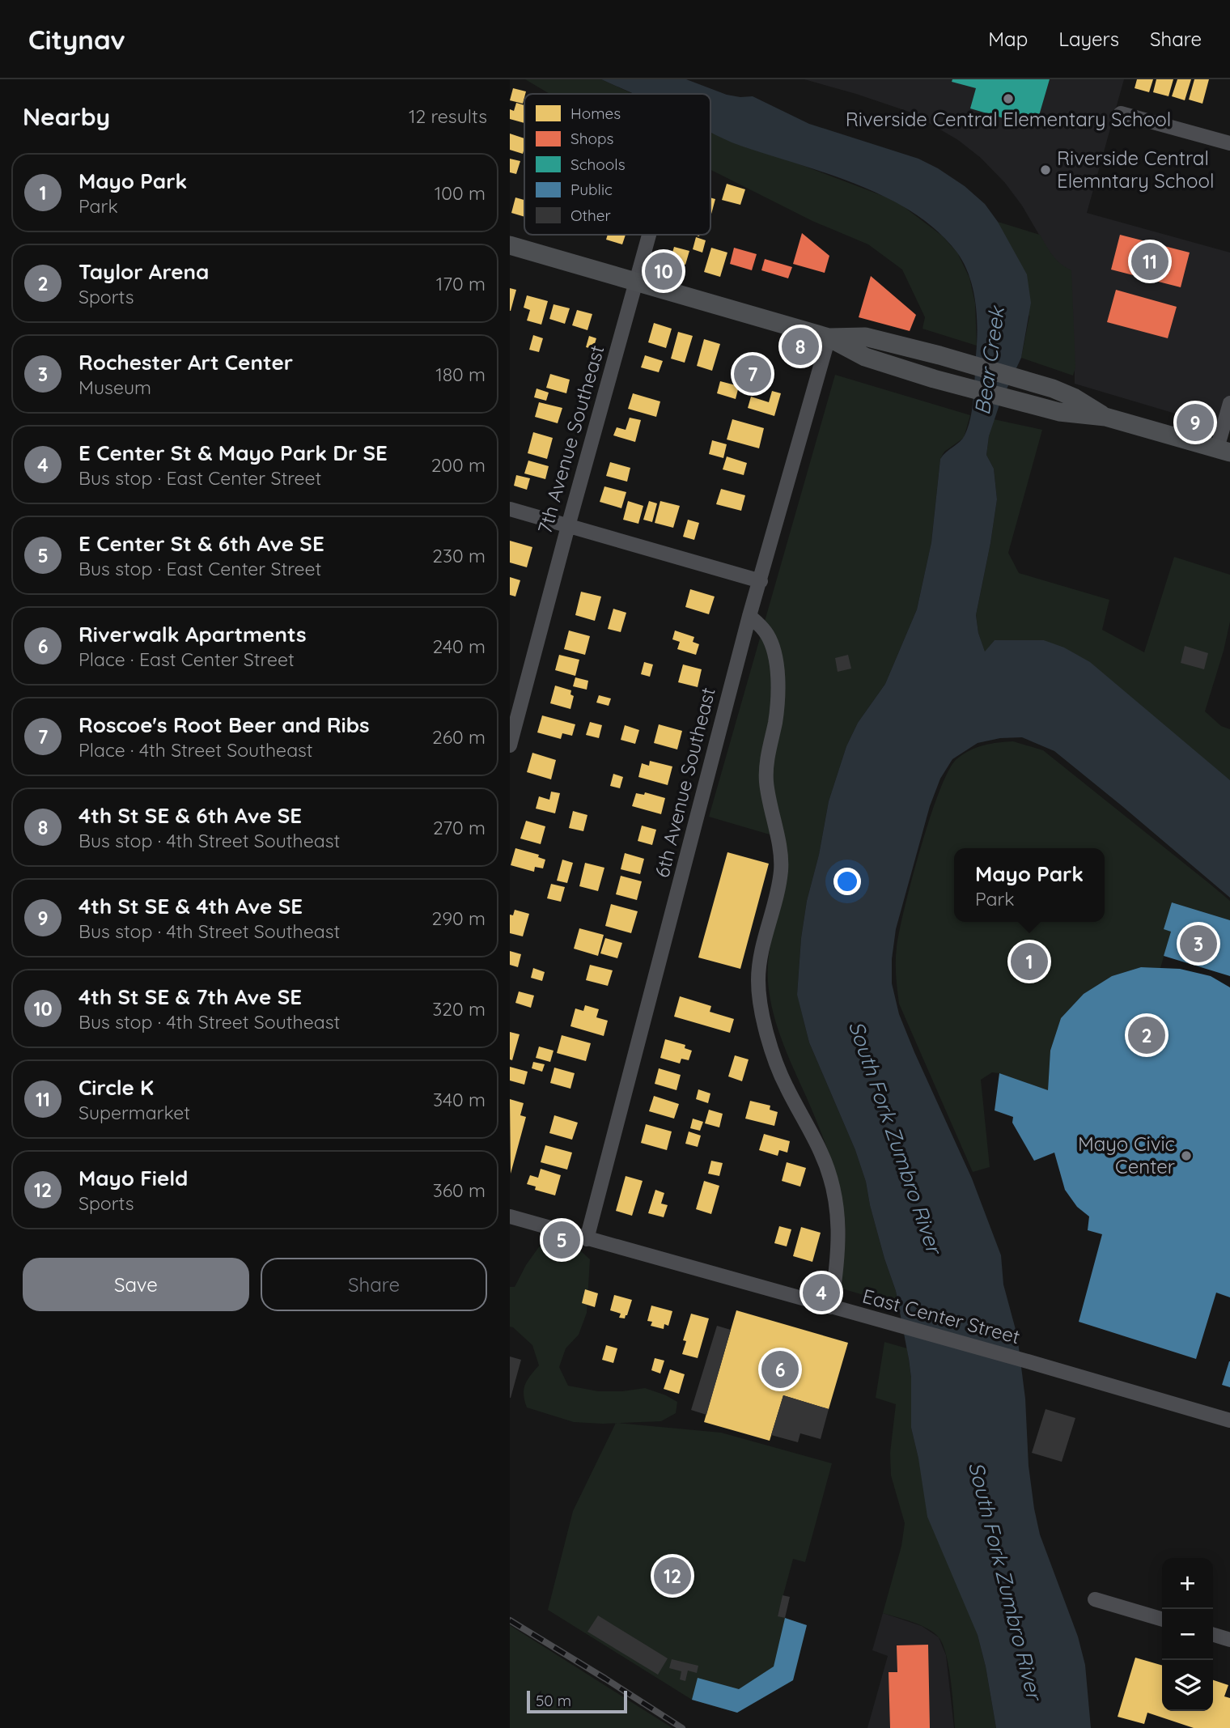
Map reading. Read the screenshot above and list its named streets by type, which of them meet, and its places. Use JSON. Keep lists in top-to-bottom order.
{
  "streets": {
    "street": ["7th Avenue Southeast", "6th Avenue Southeast", "East Center Street"]
  },
  "crossings": [
    ["6th Avenue Southeast", "East Center Street"]
  ],
  "water": ["Bear Creek", "South Fork Zumbro River"],
  "places": ["Riverside Central Elementary School", "Riverside Central Elemntary School", "Mayo Civic Center"],
  "legend": [
    "Homes",
    "Shops",
    "Schools",
    "Public",
    "Other"
  ],
  "scale_bar": "50 m",
  "page": {
    "header": "Citynav",
    "nav": ["Map", "Layers", "Share"],
    "heading": ["Nearby", "12 results"],
    "list": [
      {
        "mark": "1",
        "name": "Mayo Park",
        "note": "Park",
        "value": "100 m"
      },
      {
        "mark": "2",
        "name": "Taylor Arena",
        "note": "Sports",
        "value": "170 m"
      },
      {
        "mark": "3",
        "name": "Rochester Art Center",
        "note": "Museum",
        "value": "180 m"
      },
      {
        "mark": "4",
        "name": "E Center St & Mayo Park Dr SE",
        "note": "Bus stop · East Center Street",
        "value": "200 m"
      },
      {
        "mark": "5",
        "name": "E Center St & 6th Ave SE",
        "note": "Bus stop · East Center Street",
        "value": "230 m"
      },
      {
        "mark": "6",
        "name": "Riverwalk Apartments",
        "note": "Place · East Center Street",
        "value": "240 m"
      },
      {
        "mark": "7",
        "name": "Roscoe's Root Beer and Ribs",
        "note": "Place · 4th Street Southeast",
        "value": "260 m"
      },
      {
        "mark": "8",
        "name": "4th St SE & 6th Ave SE",
        "note": "Bus stop · 4th Street Southeast",
        "value": "270 m"
      },
      {
        "mark": "9",
        "name": "4th St SE & 4th Ave SE",
        "note": "Bus stop · 4th Street Southeast",
        "value": "290 m"
      },
      {
        "mark": "10",
        "name": "4th St SE & 7th Ave SE",
        "note": "Bus stop · 4th Street Southeast",
        "value": "320 m"
      },
      {
        "mark": "11",
        "name": "Circle K",
        "note": "Supermarket",
        "value": "340 m"
      },
      {
        "mark": "12",
        "name": "Mayo Field",
        "note": "Sports",
        "value": "360 m"
      }
    ],
    "pins": [
      "11",
      "10",
      "8",
      "7",
      "9",
      "3",
      "1",
      "2",
      "5",
      "4",
      "6",
      "12"
    ],
    "popup": ["Mayo Park", "Park"],
    "buttons": ["Save", "Share"],
    "map_buttons": ["+", "−"],
    "scale": "50 m"
  }
}
